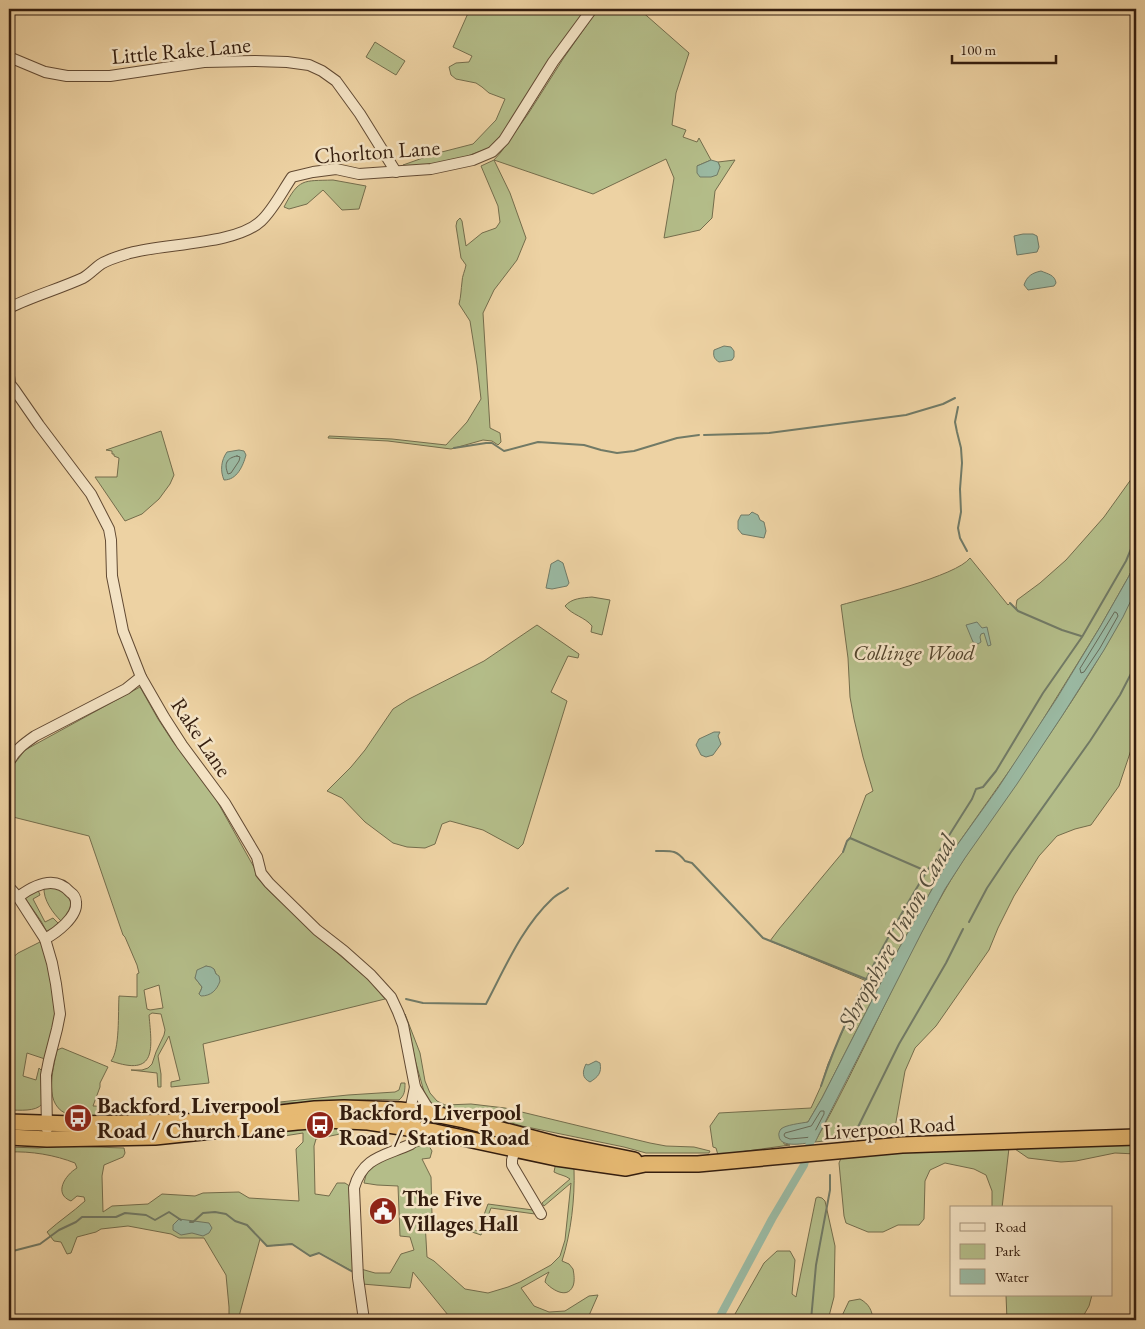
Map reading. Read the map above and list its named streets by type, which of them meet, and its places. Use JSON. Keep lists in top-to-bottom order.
{
  "streets": {
    "highway": ["Liverpool Road"],
    "street": ["Little Rake Lane", "Chorlton Lane", "Rake Lane"]
  },
  "crossings": [
    ["Little Rake Lane", "Chorlton Lane"],
    ["Rake Lane", "Liverpool Road"]
  ],
  "water": ["Shropshire Union Canal"],
  "parks": ["Collinge Wood"],
  "places": {
    "bus stop": ["Backford, Liverpool Road / Church Lane", "Backford, Liverpool Road / Station Road"],
    "public building": ["The Five Villages Hall"]
  },
  "legend": ["Road", "Park", "Water"],
  "scale_bar": "100 m"
}
